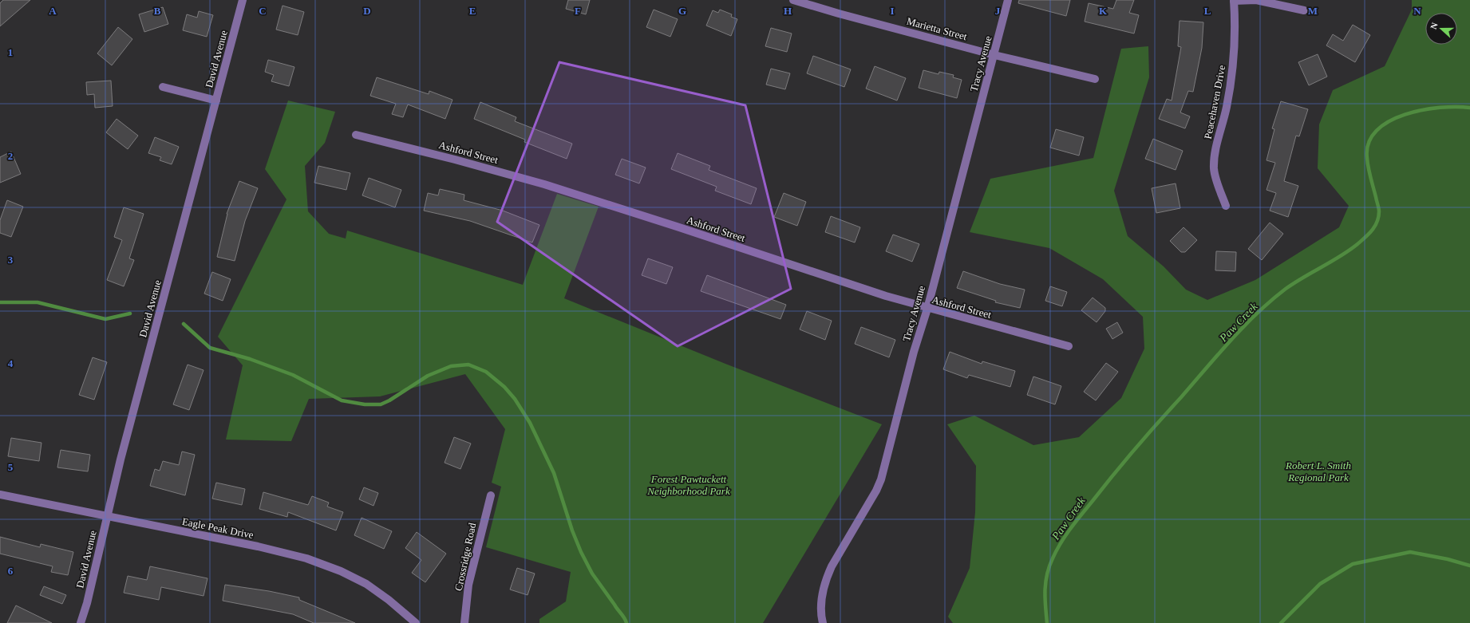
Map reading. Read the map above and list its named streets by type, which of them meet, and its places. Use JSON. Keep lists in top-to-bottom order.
{
  "streets": {
    "street": [
      "Marietta Street",
      "David Avenue",
      "Tracy Avenue",
      "Peacehaven Drive",
      "Ashford Street",
      "Eagle Peak Drive",
      "Crossridge Road"
    ]
  },
  "crossings": [
    ["Marietta Street", "Tracy Avenue"],
    ["David Avenue", "Eagle Peak Drive"],
    ["Tracy Avenue", "Ashford Street"]
  ],
  "water": ["Paw Creek"],
  "parks": ["Robert L. Smith Regional Park", "Forest Pawtuckett Neighborhood Park"],
  "north": "left",
  "grid": {
    "columns": [
      "A",
      "B",
      "C",
      "D",
      "E",
      "F",
      "G",
      "H",
      "I",
      "J",
      "K",
      "L",
      "M",
      "N"
    ],
    "rows": [
      "1",
      "2",
      "3",
      "4",
      "5",
      "6"
    ]
  }
}
